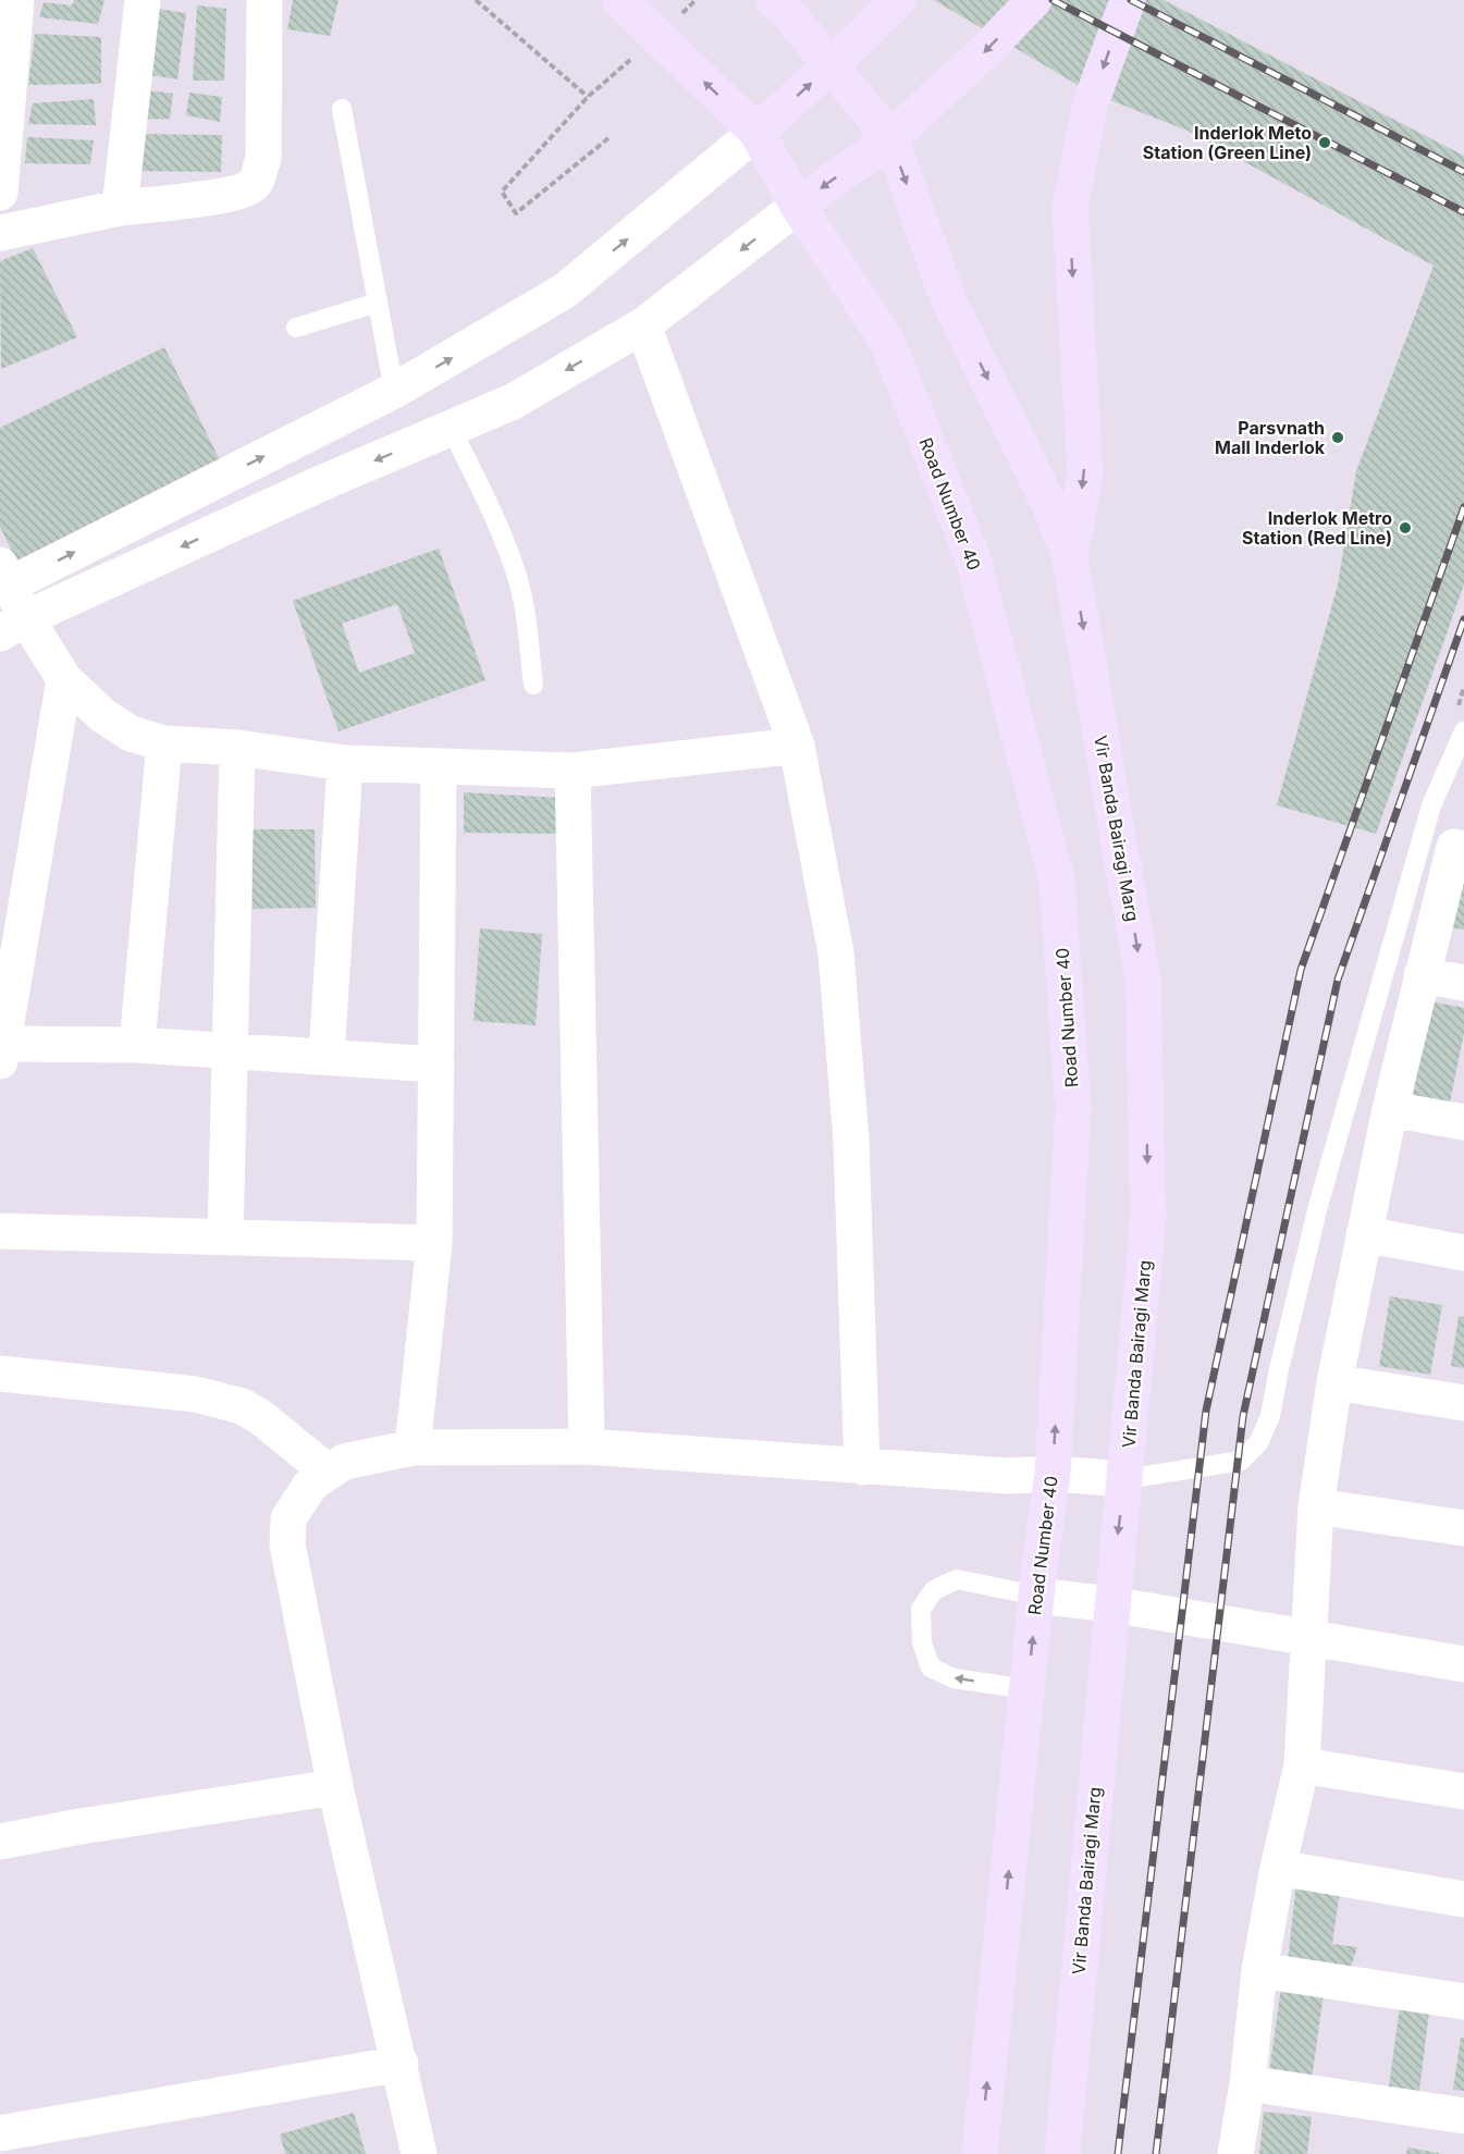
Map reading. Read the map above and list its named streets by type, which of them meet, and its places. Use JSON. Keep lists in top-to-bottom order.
{
  "streets": {
    "main road": ["Road Number 40", "Vir Banda Bairagi Marg"]
  },
  "one_way": ["Vir Banda Bairagi Marg"],
  "places": ["Inderlok Meto Station (Green Line)", "Parsvnath Mall Inderlok", "Inderlok Metro Station (Red Line)"]
}
